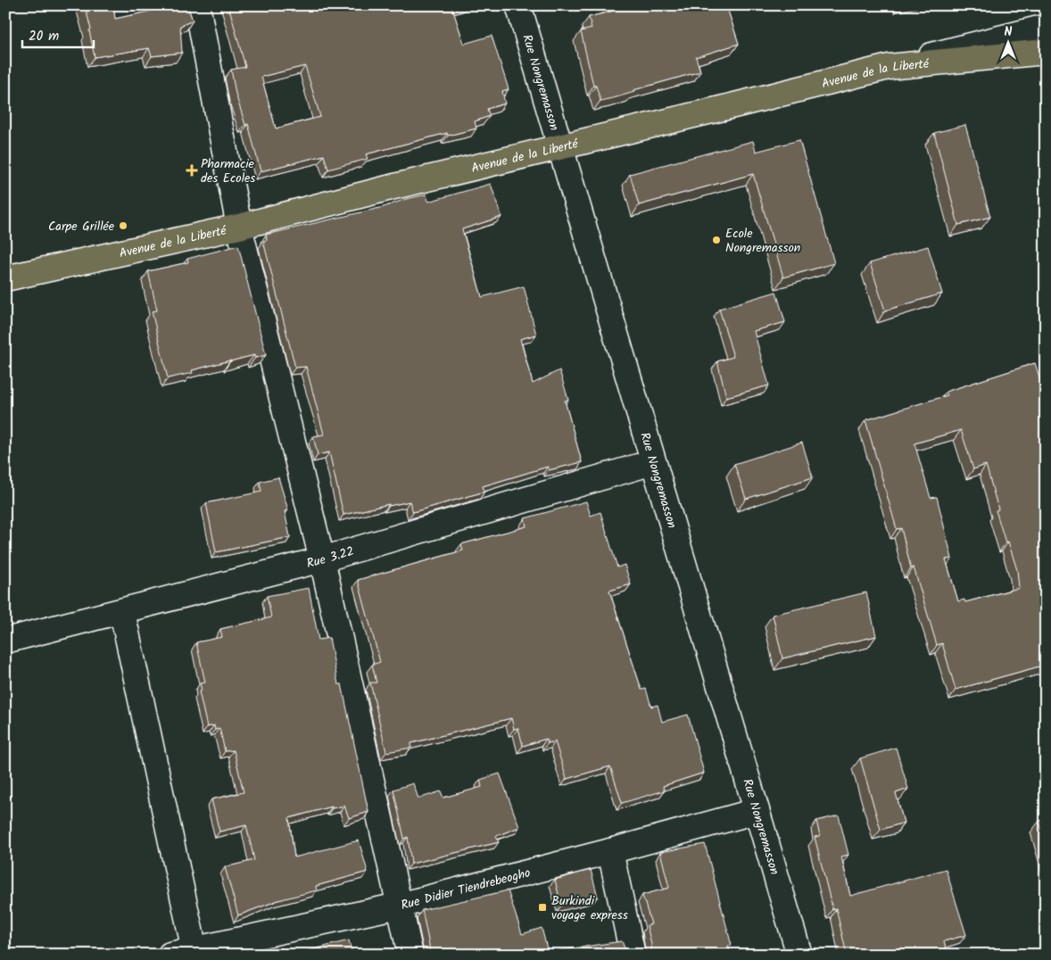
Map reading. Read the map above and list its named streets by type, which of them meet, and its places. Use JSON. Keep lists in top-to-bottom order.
{
  "streets": {
    "main road": ["Avenue de la Liberté"],
    "street": ["Rue Nongremasson", "Rue 3.22", "Rue Didier Tiendrebeogho"]
  },
  "crossings": [
    ["Avenue de la Liberté", "Rue Nongremasson"],
    ["Rue Nongremasson", "Rue 3.22"],
    ["Rue Nongremasson", "Rue Didier Tiendrebeogho"]
  ],
  "places": {
    "health": ["Pharmacie des Ecoles"],
    "other": ["Carpe Grillée", "Ecole Nongremasson"],
    "transit": ["Burkindi voyage express"]
  },
  "scale_bar": "20 m",
  "north": "top"
}
